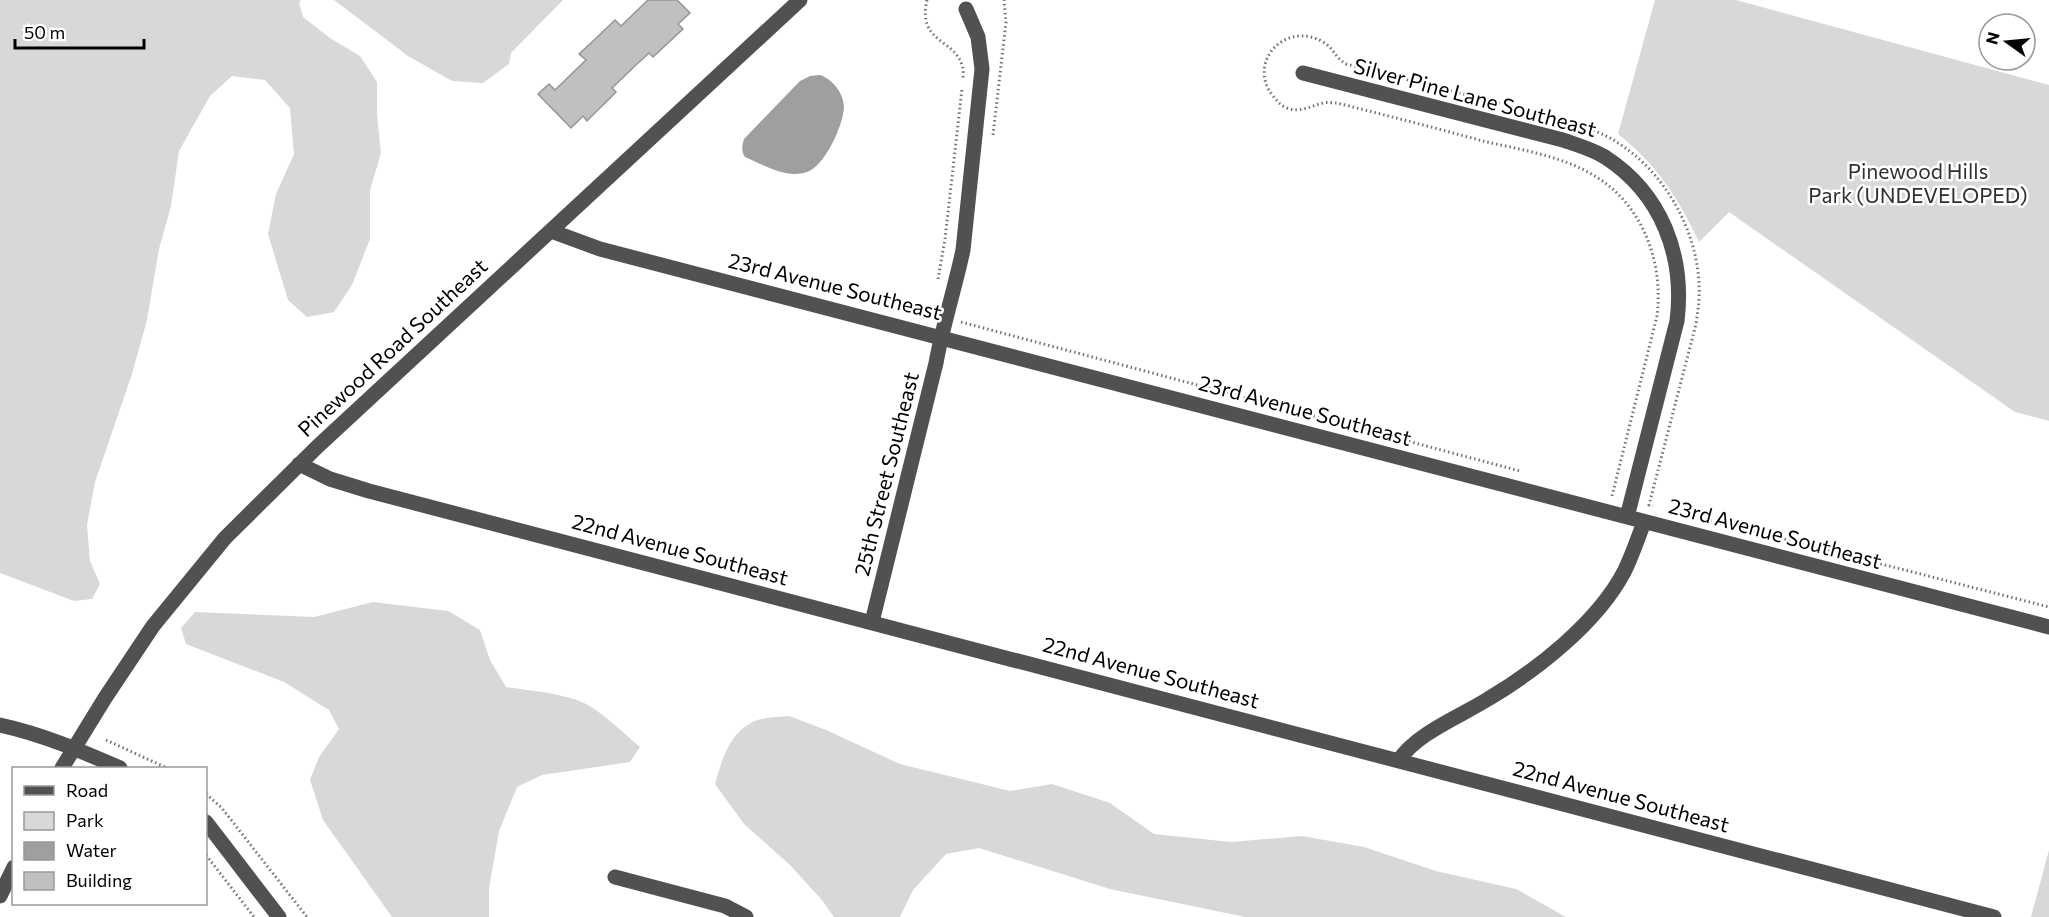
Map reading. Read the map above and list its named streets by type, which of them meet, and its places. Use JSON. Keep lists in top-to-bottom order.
{
  "streets": {
    "street": [
      "Silver Pine Lane Southeast",
      "23rd Avenue Southeast",
      "Pinewood Road Southeast",
      "25th Street Southeast",
      "22nd Avenue Southeast"
    ]
  },
  "crossings": [
    ["Silver Pine Lane Southeast", "23rd Avenue Southeast"],
    ["23rd Avenue Southeast", "Pinewood Road Southeast"],
    ["23rd Avenue Southeast", "25th Street Southeast"],
    ["Pinewood Road Southeast", "22nd Avenue Southeast"],
    ["25th Street Southeast", "22nd Avenue Southeast"]
  ],
  "parks": ["Pinewood Hills Park (UNDEVELOPED)"],
  "legend": [
    "Road",
    "Park",
    "Water",
    "Building"
  ],
  "scale_bar": "50 m",
  "north": "left"
}
